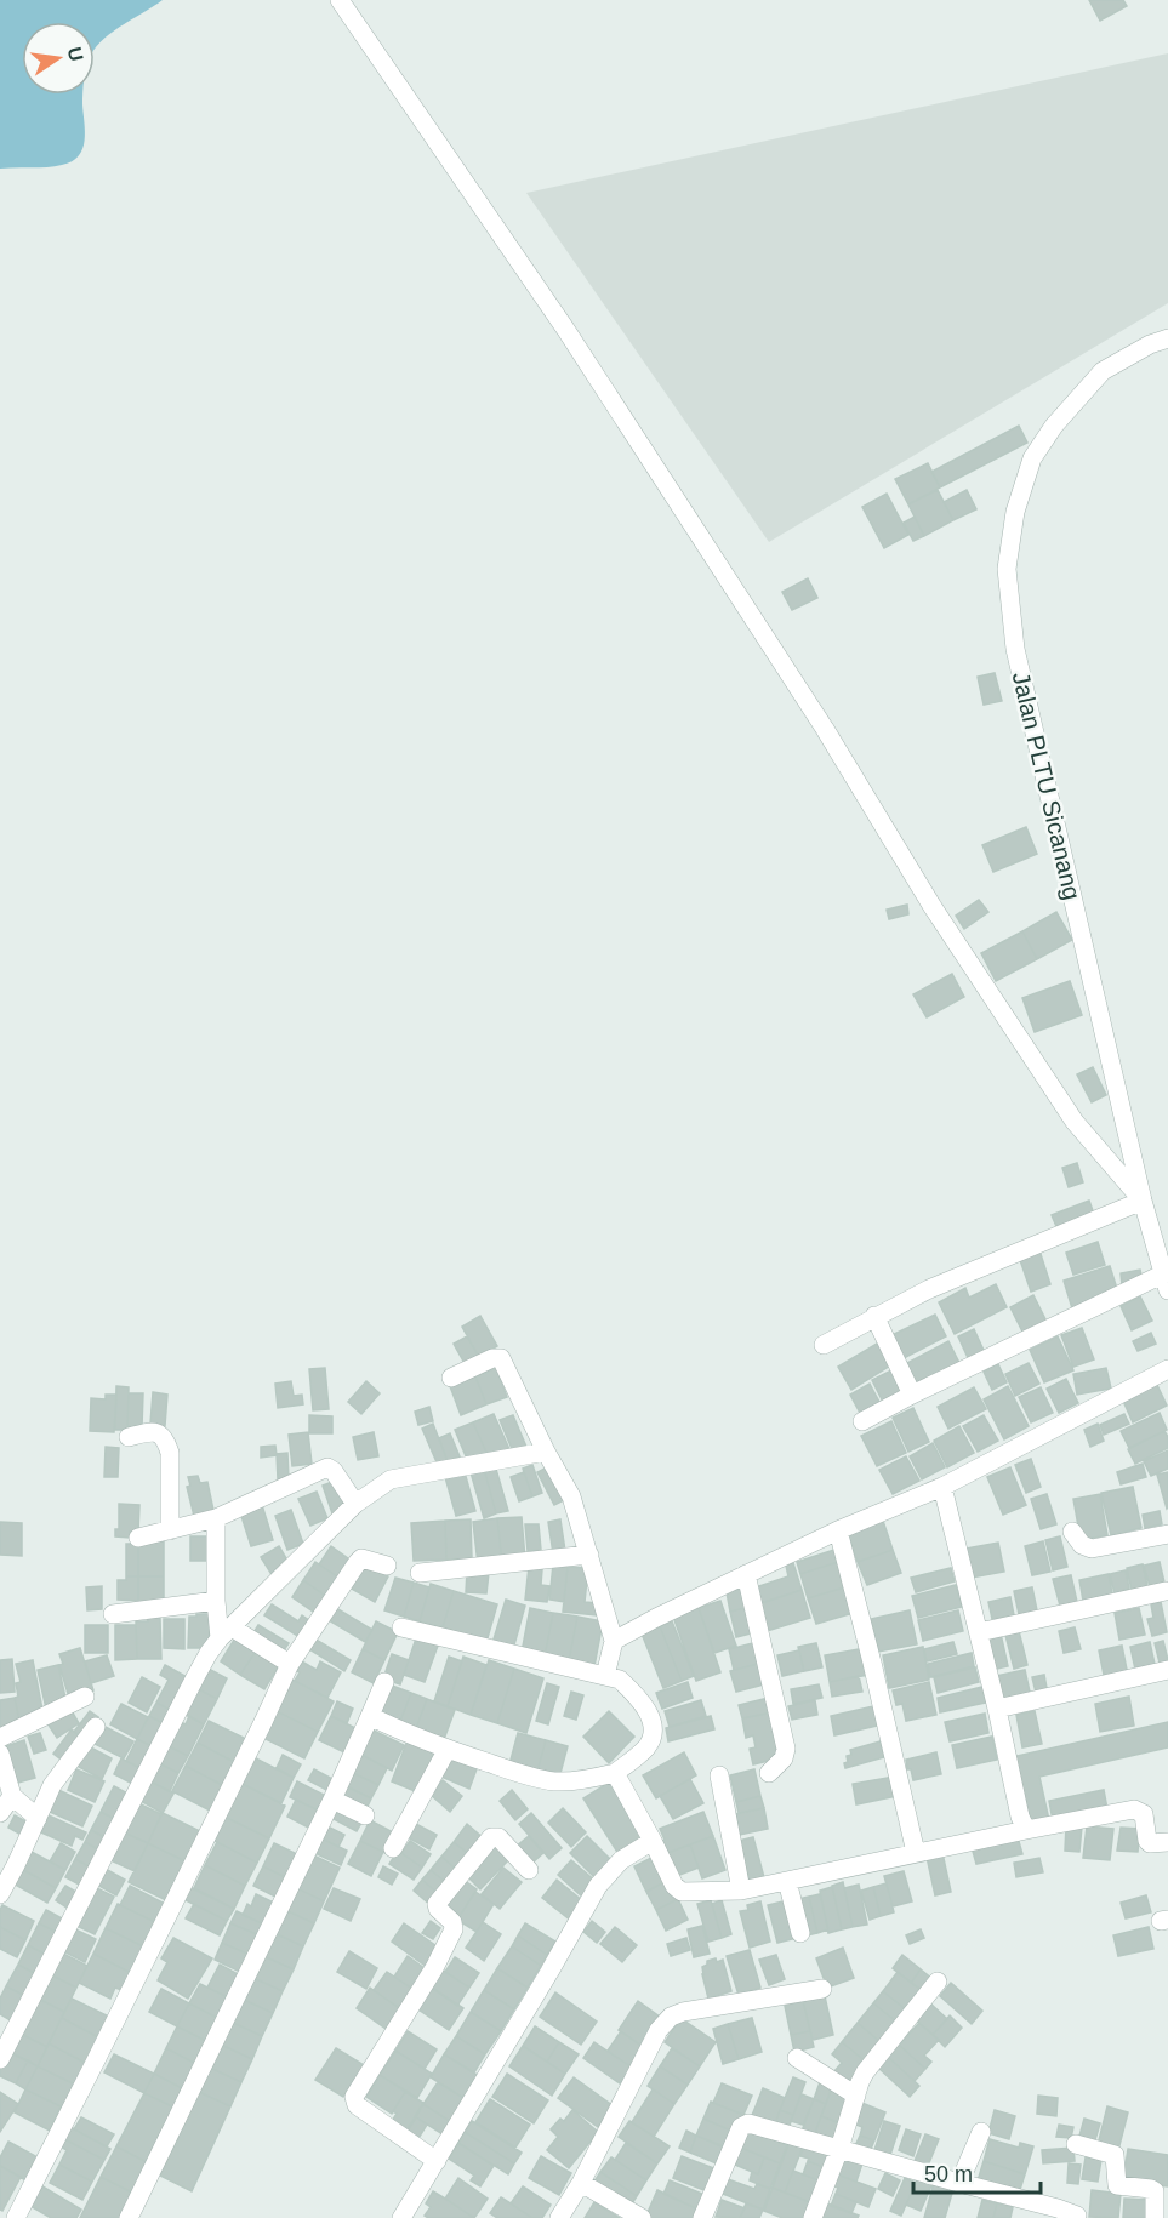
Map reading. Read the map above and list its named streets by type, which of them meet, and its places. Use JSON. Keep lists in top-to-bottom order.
{
  "streets": {
    "street": ["Jalan PLTU Sicanang"]
  },
  "scale_bar": "50 m",
  "north": "right"
}
